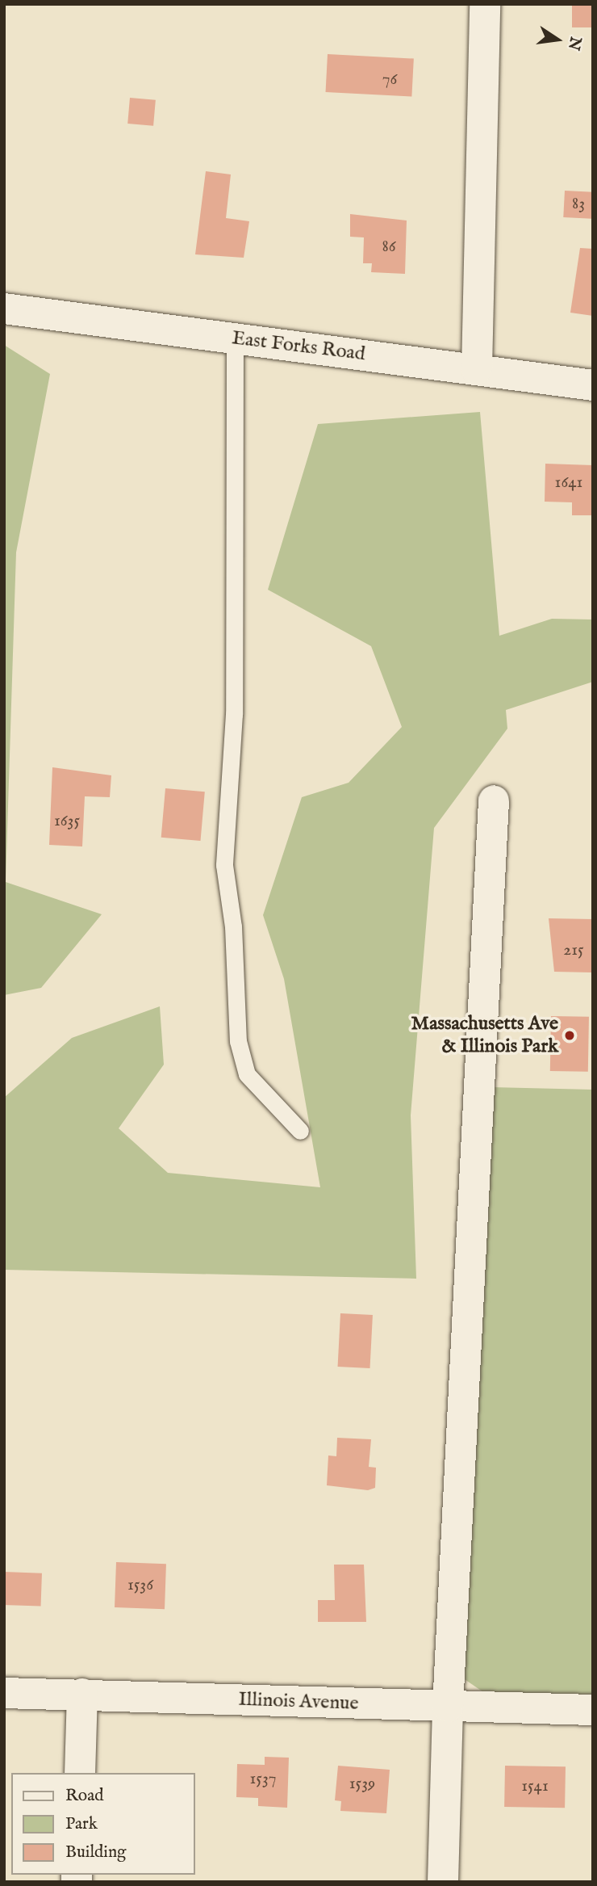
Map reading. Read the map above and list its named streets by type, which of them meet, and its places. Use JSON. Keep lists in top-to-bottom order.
{
  "streets": {
    "street": ["East Forks Road", "Illinois Avenue"]
  },
  "places": ["Massachusetts Ave & Illinois Park"],
  "house_numbers": [
    "76",
    "83",
    "86",
    "1641",
    "1635",
    "215",
    "1536",
    "1537",
    "1539",
    "1541"
  ],
  "legend": ["Road", "Park", "Building"],
  "north": "right"
}
